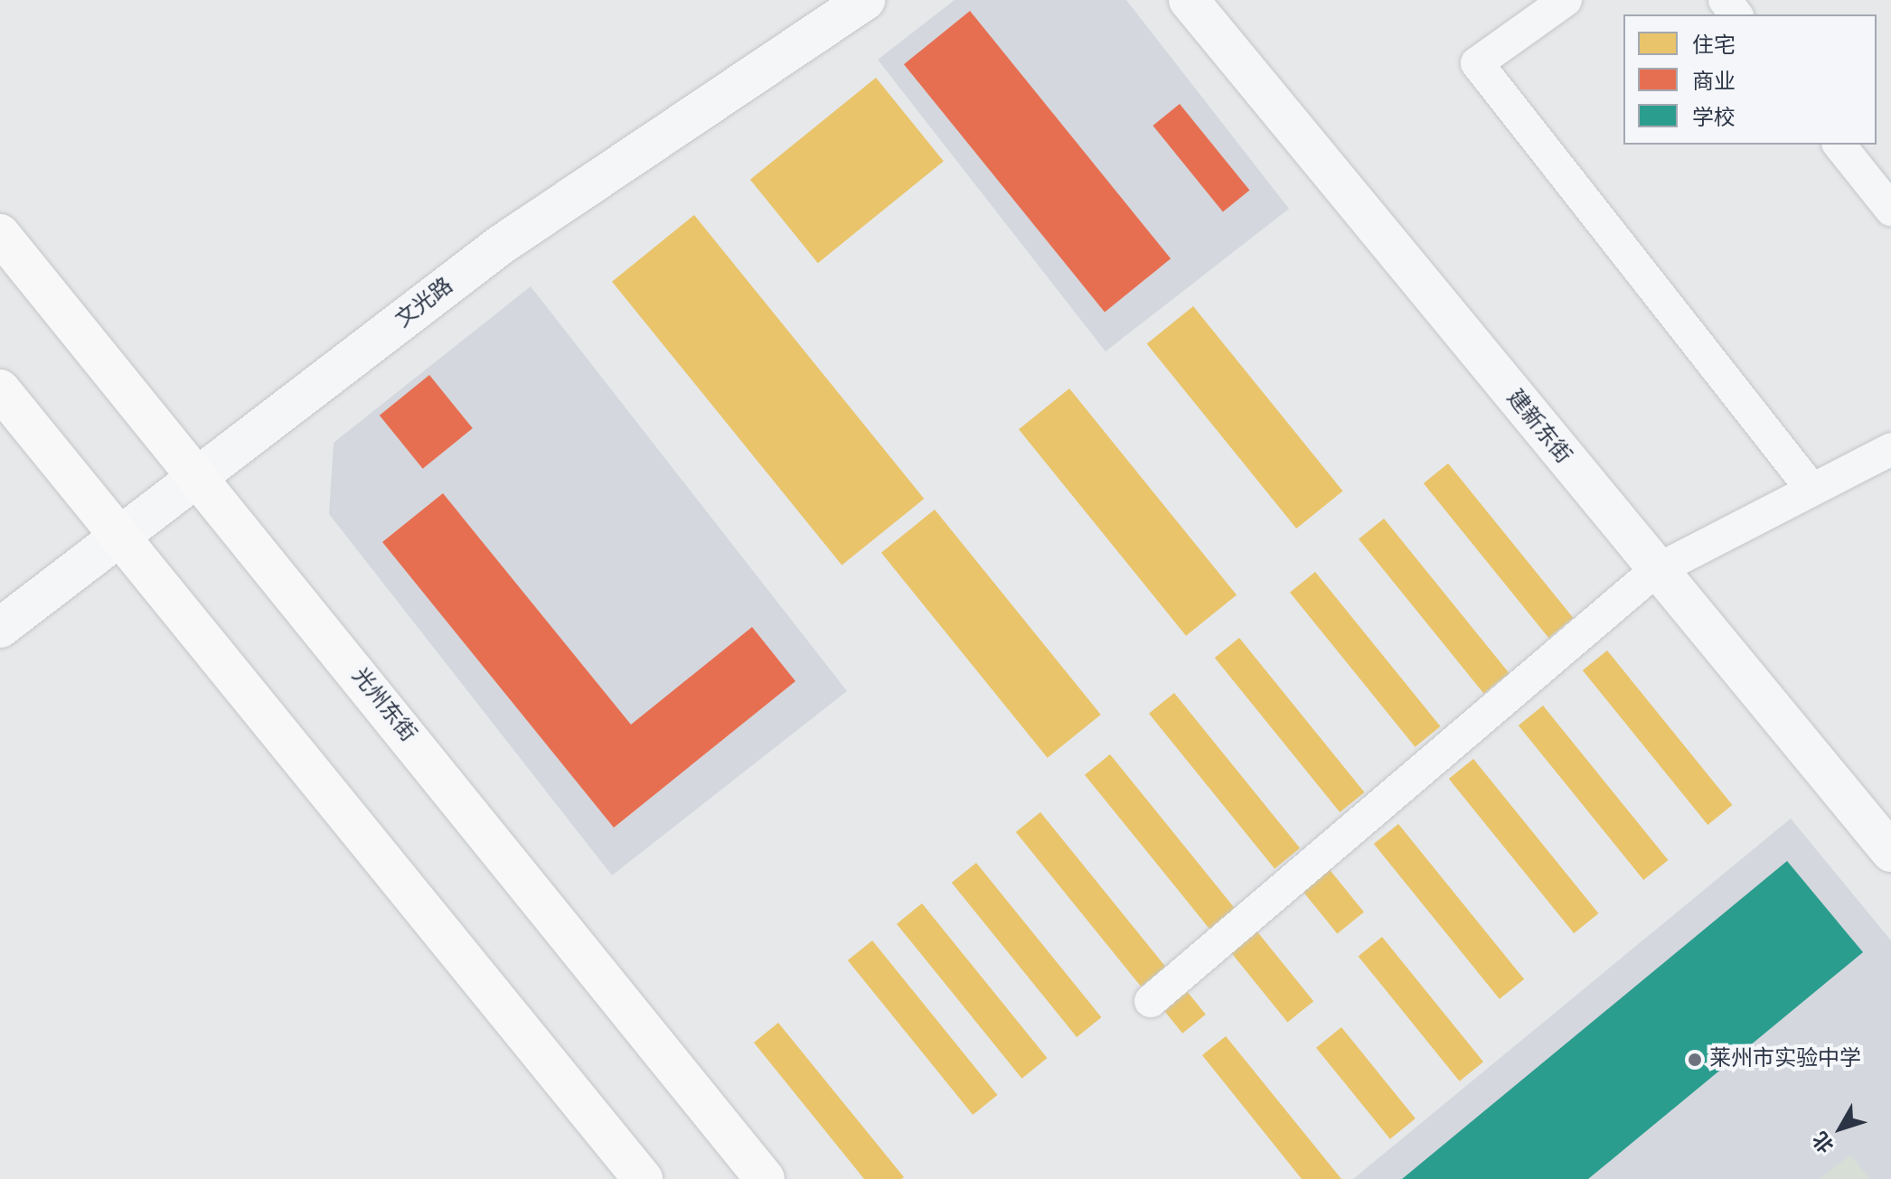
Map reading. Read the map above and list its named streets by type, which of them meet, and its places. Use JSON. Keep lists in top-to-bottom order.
{
  "streets": {
    "main road": ["光州东街"],
    "street": ["文光路", "建新东街"]
  },
  "crossings": [
    ["文光路", "光州东街"]
  ],
  "places": ["莱州市实验中学"],
  "legend": ["住宅", "商业", "学校"],
  "north": "bottom left"
}
